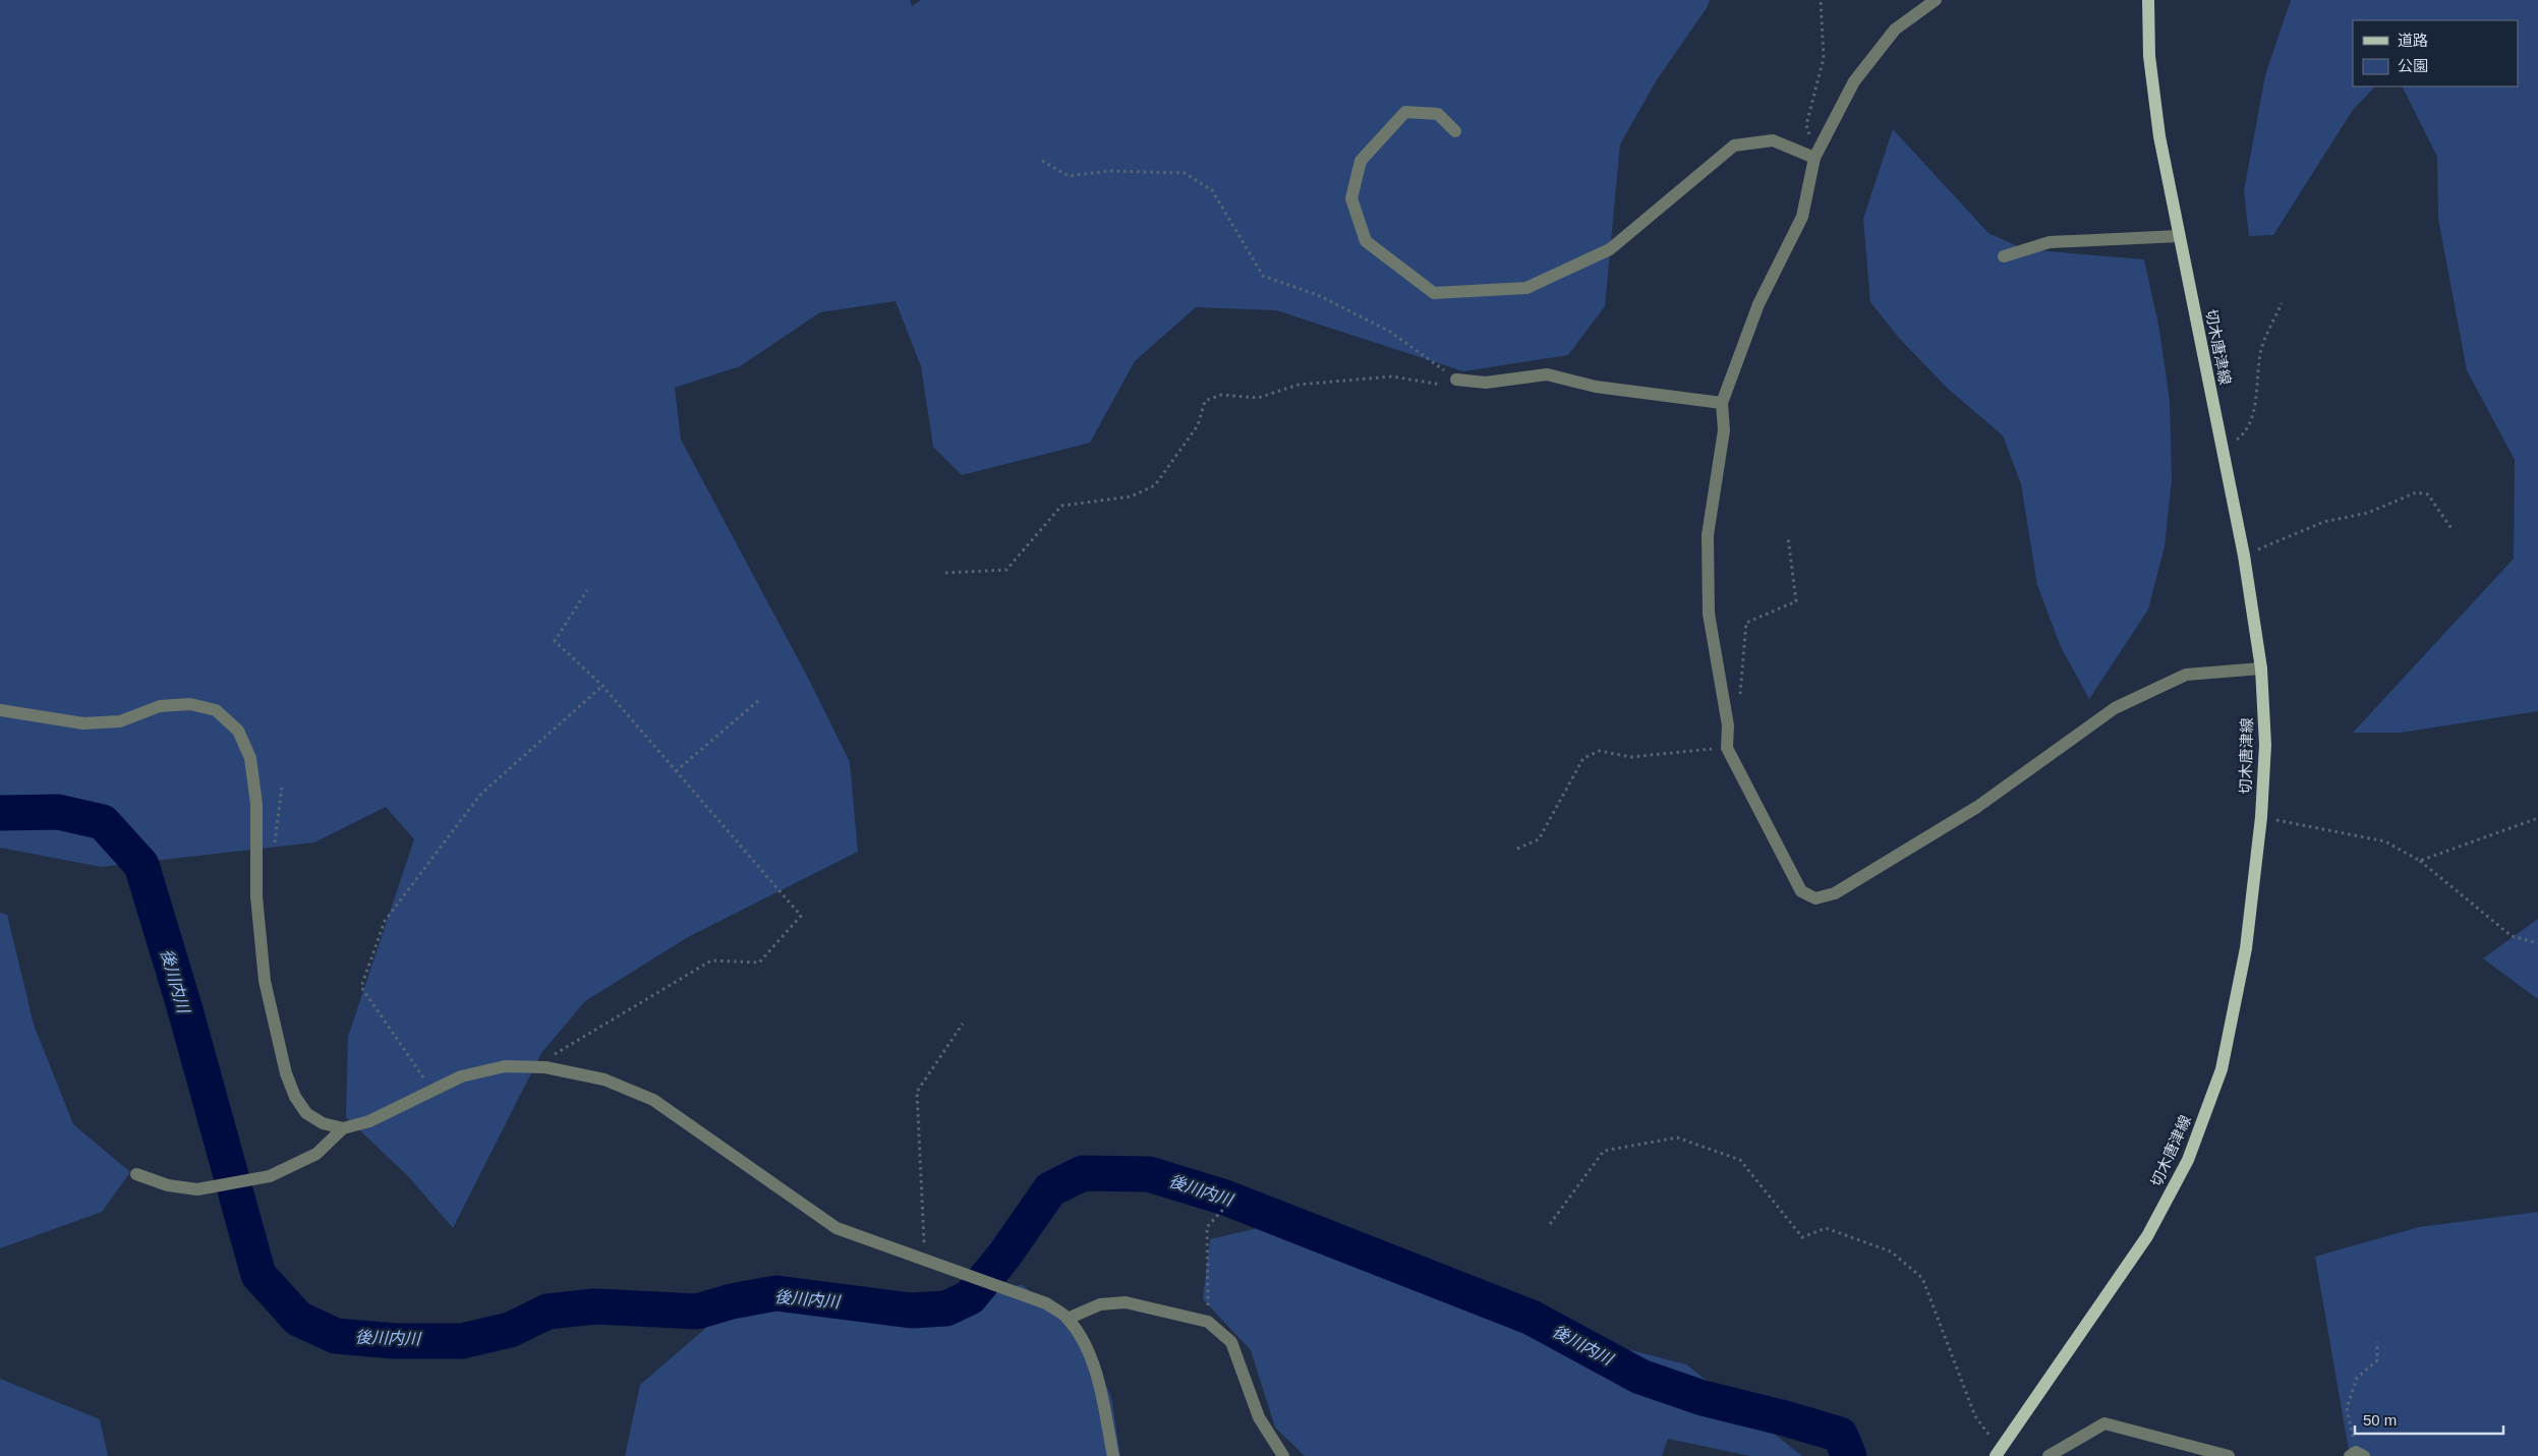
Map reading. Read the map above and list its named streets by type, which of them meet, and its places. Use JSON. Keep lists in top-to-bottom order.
{
  "streets": {
    "main road": ["切木唐津線"]
  },
  "water": ["後川内川"],
  "legend": ["道路", "公園"],
  "scale_bar": "50 m"
}
